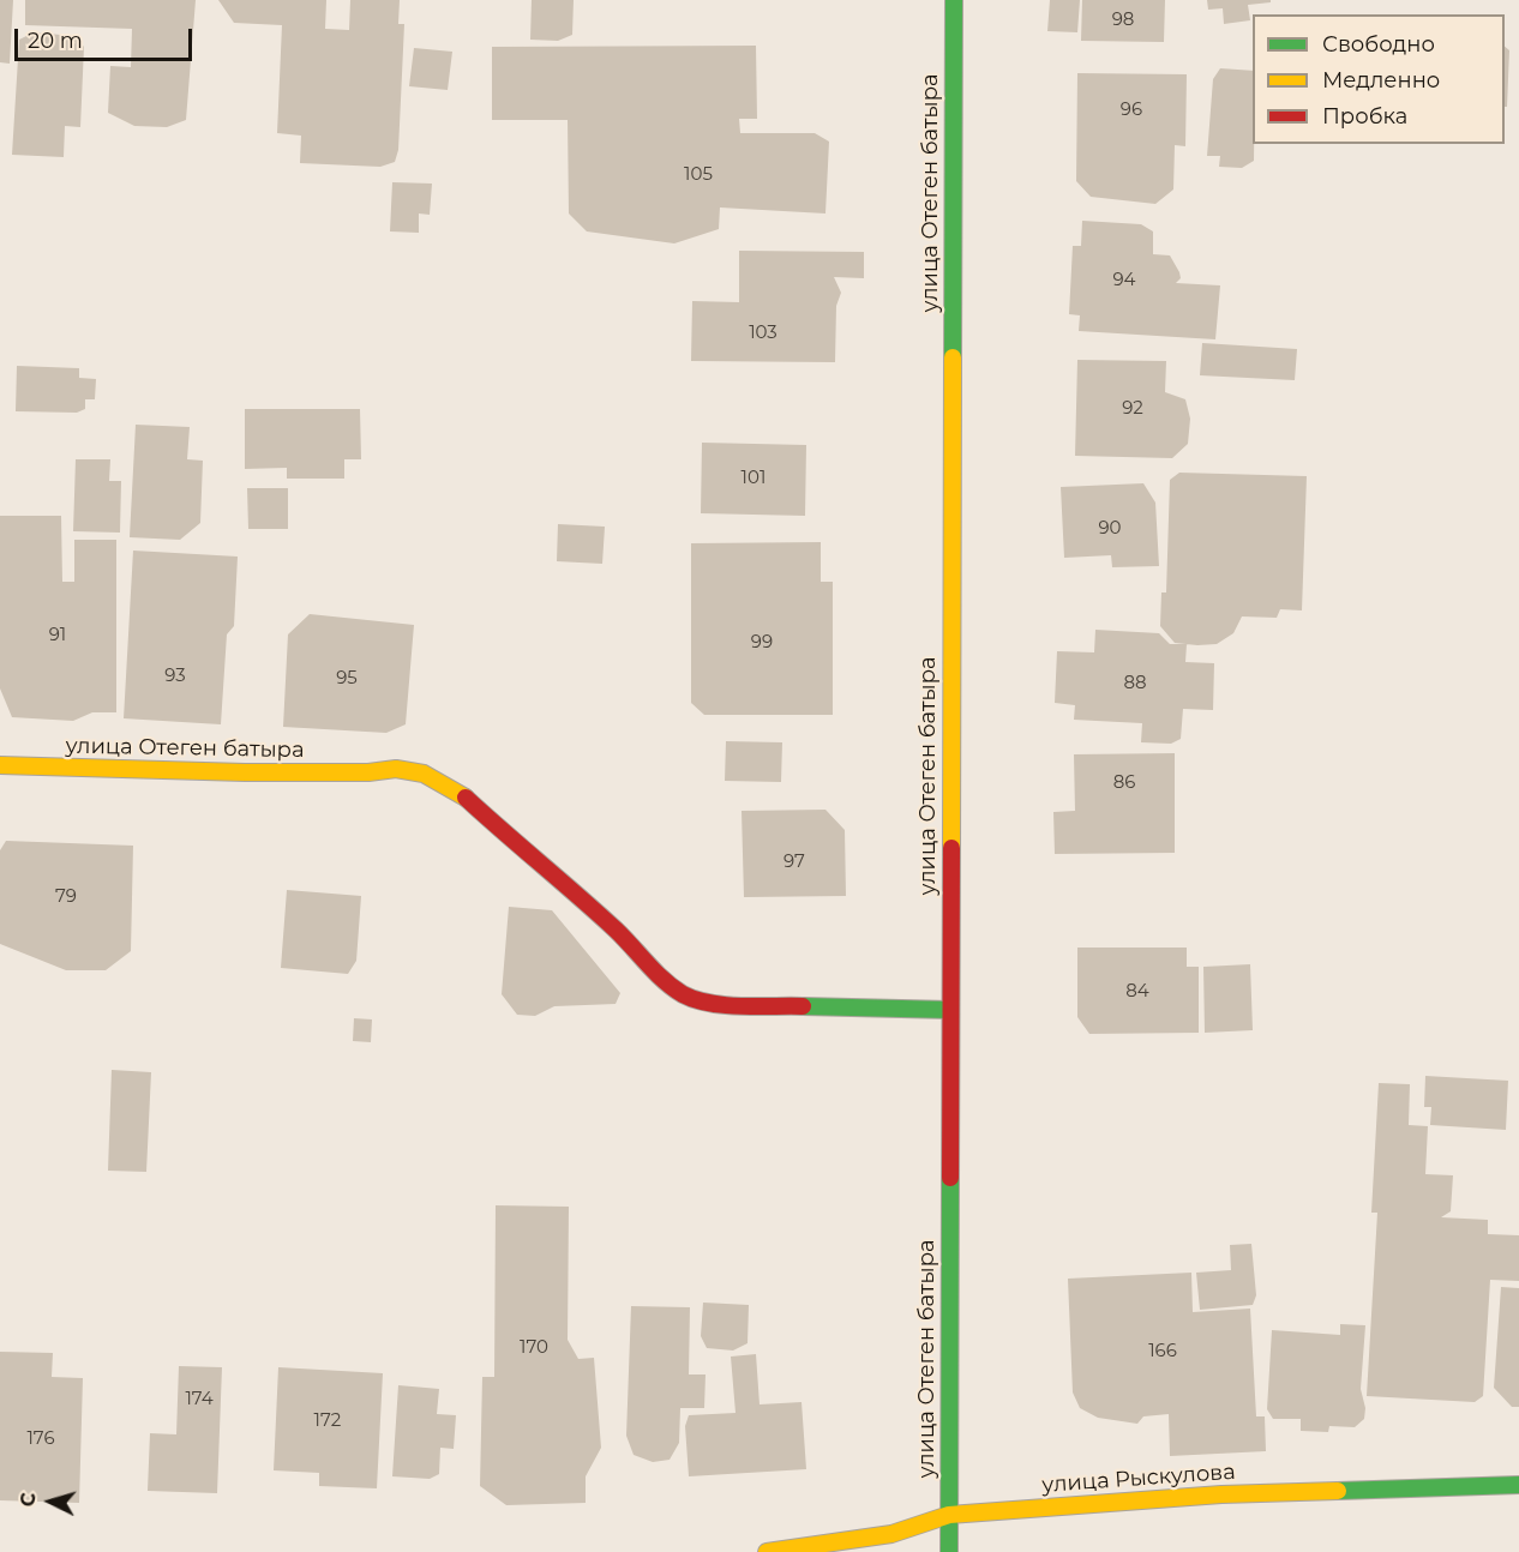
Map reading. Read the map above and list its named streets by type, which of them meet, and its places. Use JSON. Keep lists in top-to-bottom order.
{
  "streets": {
    "street": ["улица Отеген батыра", "улица Рыскулова"]
  },
  "crossings": [
    ["улица Отеген батыра", "улица Рыскулова"]
  ],
  "house_numbers": [
    "98",
    "96",
    "105",
    "94",
    "103",
    "92",
    "101",
    "90",
    "91",
    "99",
    "93",
    "95",
    "88",
    "86",
    "97",
    "79",
    "84",
    "170",
    "166",
    "174",
    "172",
    "176"
  ],
  "legend": ["Свободно", "Медленно", "Пробка"],
  "scale_bar": "20 m",
  "north": "left"
}
